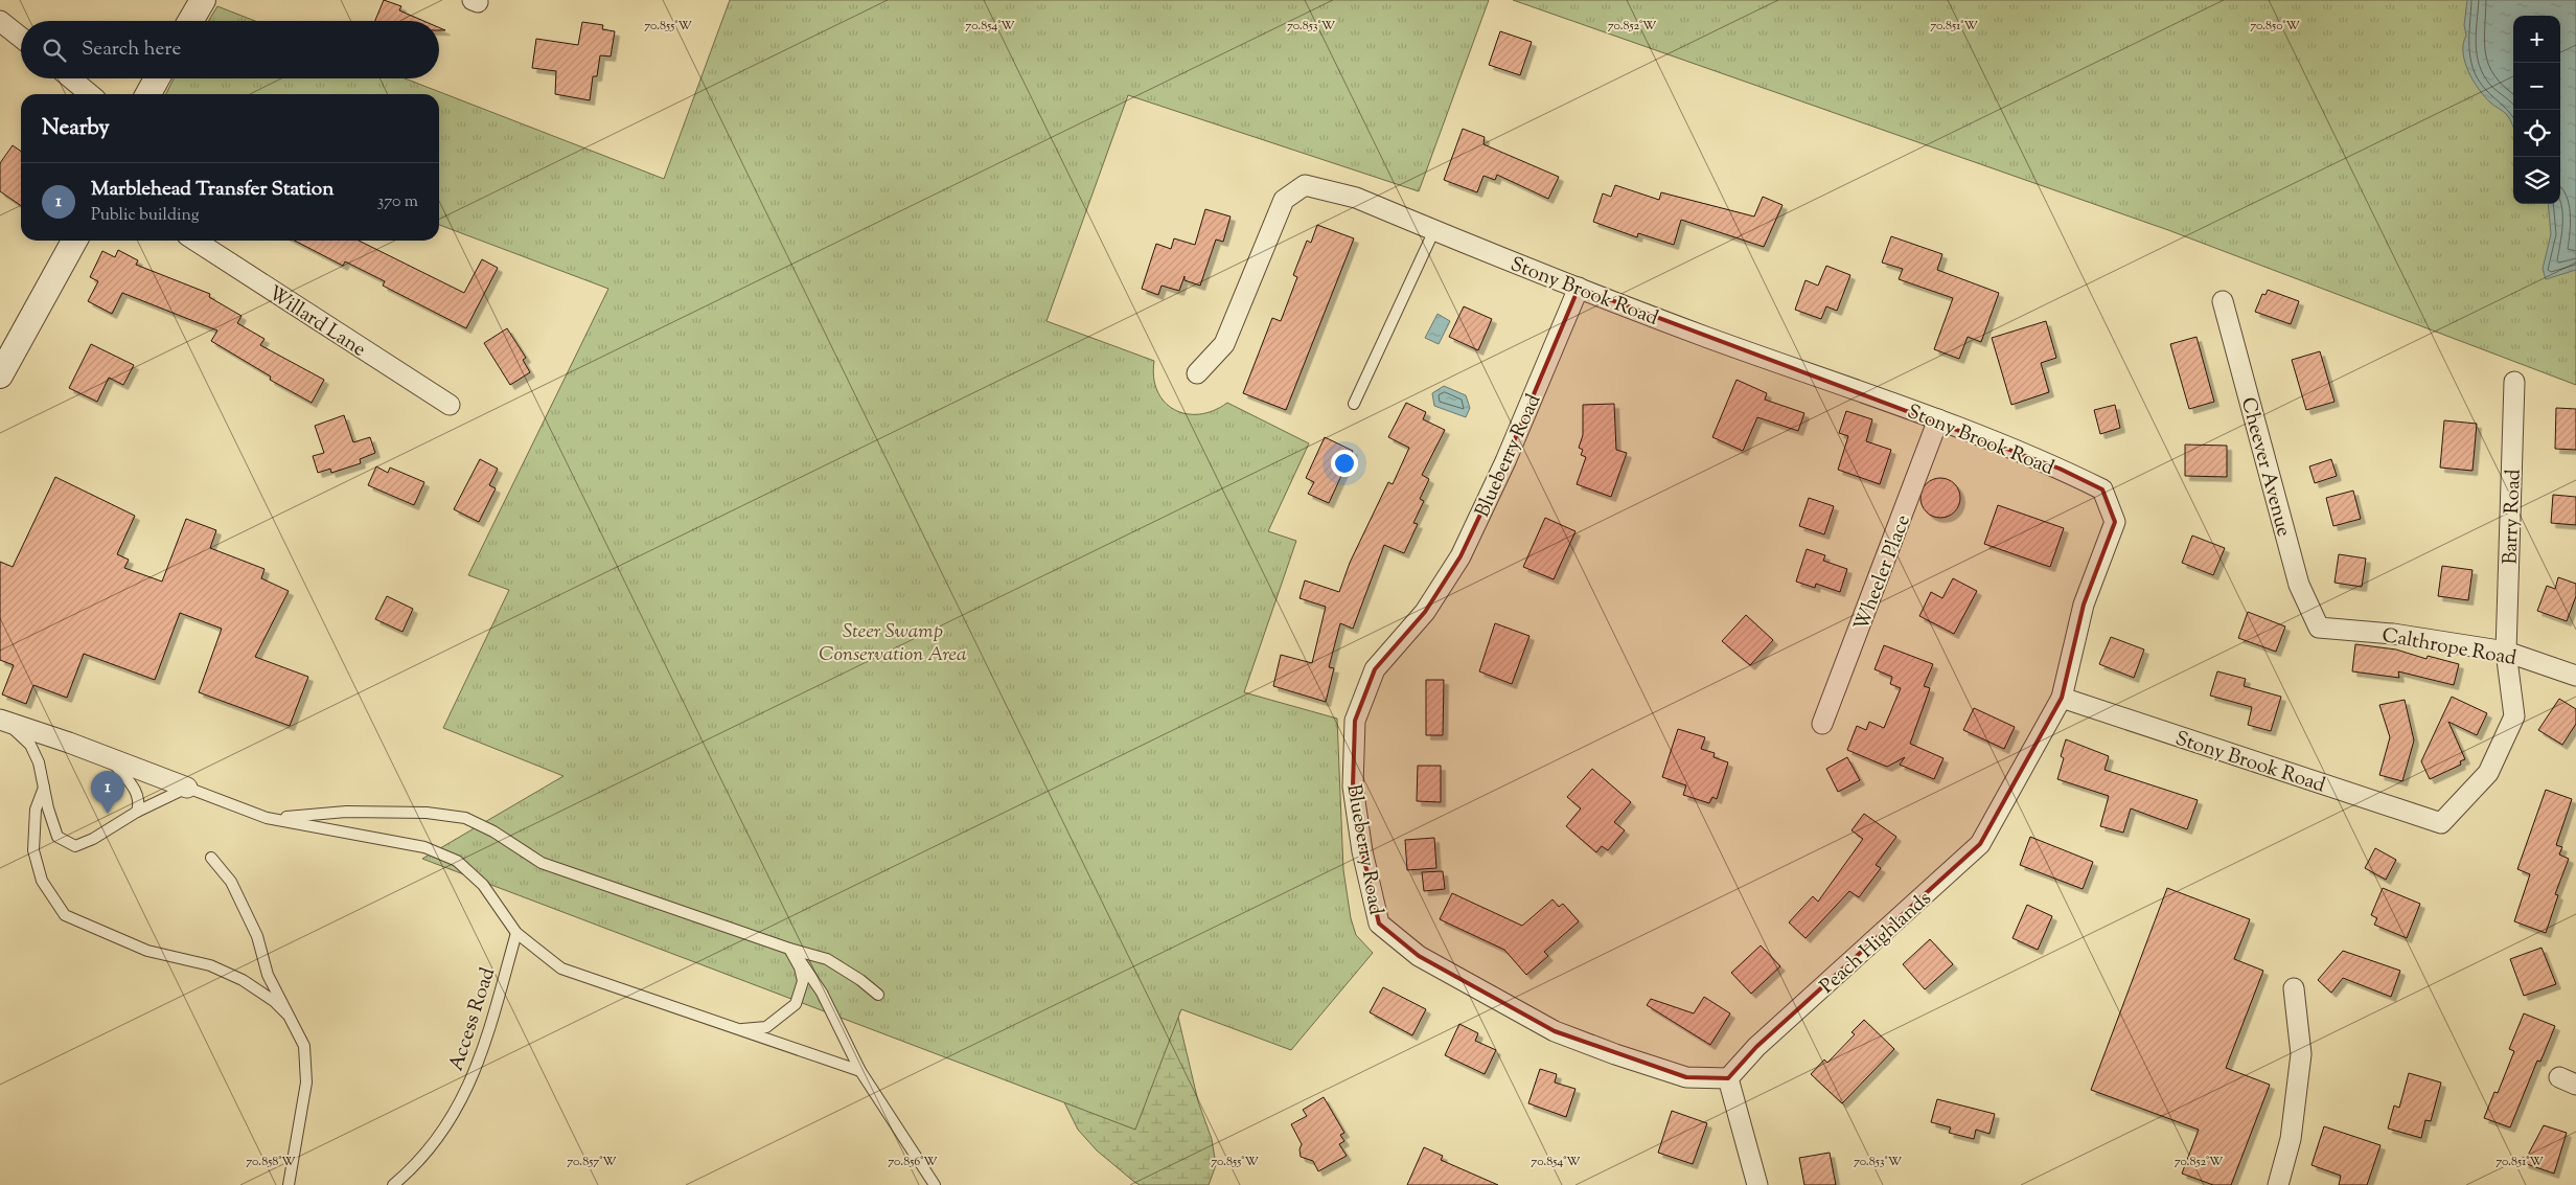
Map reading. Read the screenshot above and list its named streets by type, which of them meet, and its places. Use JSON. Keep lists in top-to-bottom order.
{
  "streets": {
    "street": [
      "Stony Brook Road",
      "Willard Lane",
      "Blueberry Road",
      "Cheever Avenue",
      "Barry Road",
      "Wheeler Place",
      "Calthrope Road",
      "Peach Highlands"
    ],
    "lane": ["Access Road"]
  },
  "crossings": [
    ["Stony Brook Road", "Blueberry Road"],
    ["Stony Brook Road", "Barry Road"],
    ["Stony Brook Road", "Wheeler Place"],
    ["Stony Brook Road", "Calthrope Road"],
    ["Stony Brook Road", "Peach Highlands"],
    ["Blueberry Road", "Peach Highlands"],
    ["Cheever Avenue", "Calthrope Road"],
    ["Barry Road", "Calthrope Road"]
  ],
  "parks": ["Steer Swamp Conservation Area"],
  "page": {
    "map_buttons": ["+", "−"],
    "search": "Search here",
    "heading": "Nearby",
    "list": [
      {
        "mark": "1",
        "name": "Marblehead Transfer Station",
        "note": "Public building",
        "value": "370 m"
      }
    ],
    "pins": "1"
  },
  "coordinates": [
    "70.855°W",
    "70.854°W",
    "70.853°W",
    "70.852°W",
    "70.851°W",
    "70.850°W",
    "70.858°W",
    "70.857°W",
    "70.856°W"
  ]
}
